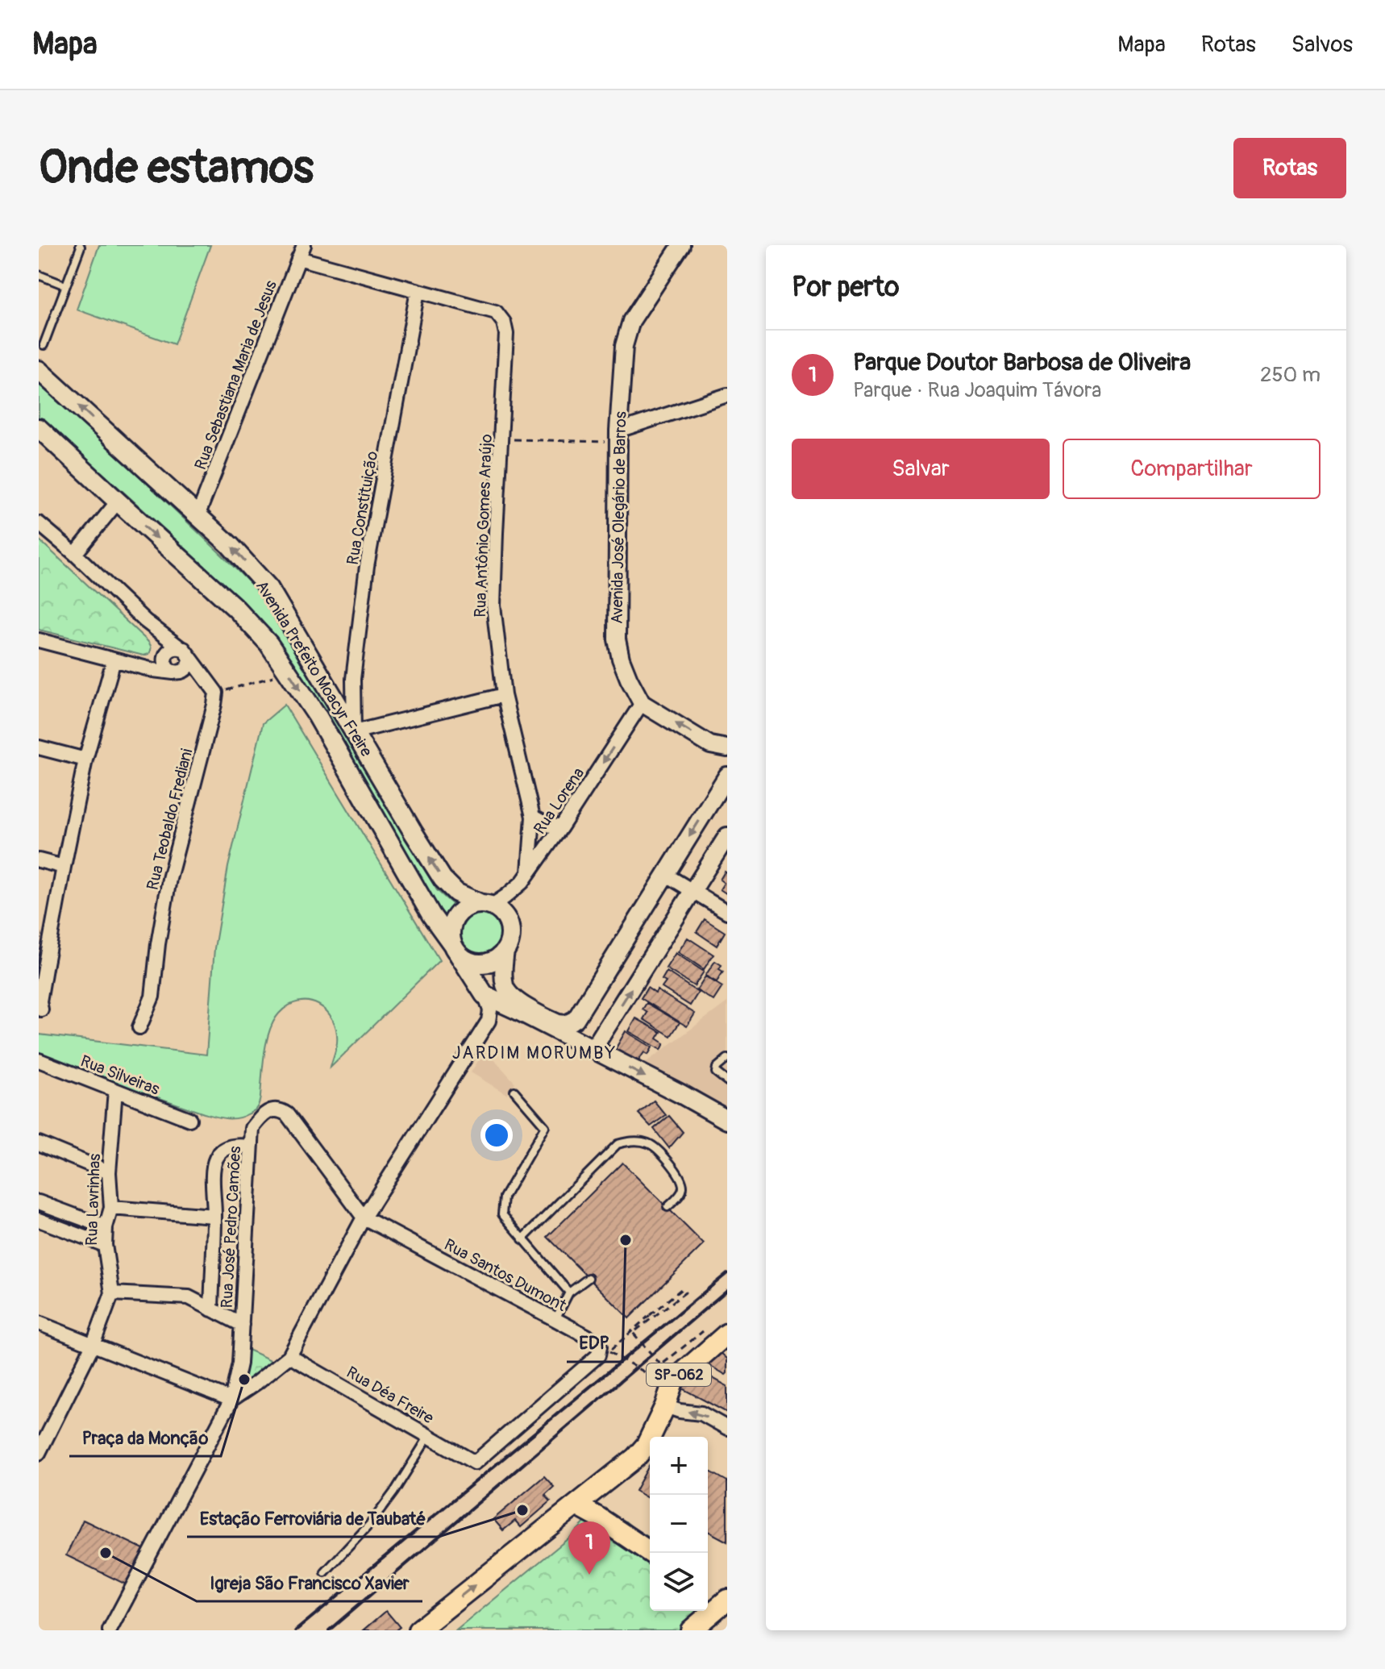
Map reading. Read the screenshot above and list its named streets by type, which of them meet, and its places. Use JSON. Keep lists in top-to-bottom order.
{
  "streets": {
    "main road": ["Avenida Prefeito Moacyr Freire", "SP-062"],
    "street": [
      "Rua Sebastiana Maria de Jesus",
      "Rua Constituição",
      "Avenida José Olegário de Barros",
      "Rua Antônio Gomes Araújo",
      "Rua Lorena",
      "Rua Teobaldo Frediani",
      "Rua Silveiras",
      "Rua Lavrinhas",
      "Rua José Pedro Camões",
      "Rua Santos Dumont",
      "Rua Déa Freire"
    ]
  },
  "crossings": [
    ["Rua Sebastiana Maria de Jesus", "Avenida Prefeito Moacyr Freire"],
    ["Rua Constituição", "Rua Antônio Gomes Araújo"],
    ["Rua Constituição", "Avenida Prefeito Moacyr Freire"],
    ["Avenida José Olegário de Barros", "Rua Lorena"],
    ["Rua Antônio Gomes Araújo", "Rua Lorena"],
    ["Avenida Prefeito Moacyr Freire", "Rua Lorena"],
    ["Rua Silveiras", "Rua Lavrinhas"],
    ["Rua José Pedro Camões", "Rua Santos Dumont"],
    ["Rua Santos Dumont", "Rua Déa Freire"]
  ],
  "districts": ["JARDIM MORUMBY"],
  "places": [
    "EDP",
    "Praça da Monção",
    "Estação Ferroviária de Taubaté",
    "Igreja São Francisco Xavier"
  ],
  "page": {
    "header": "Mapa",
    "nav": ["Mapa", "Rotas", "Salvos"],
    "buttons": [
      "Rotas",
      ["Salvar", "Compartilhar"]
    ],
    "title": "Onde estamos",
    "heading": "Por perto",
    "list": [
      {
        "mark": "1",
        "name": "Parque Doutor Barbosa de Oliveira",
        "note": "Parque · Rua Joaquim Távora",
        "value": "250 m"
      }
    ],
    "map_buttons": ["+", "−"],
    "pins": "1"
  }
}
